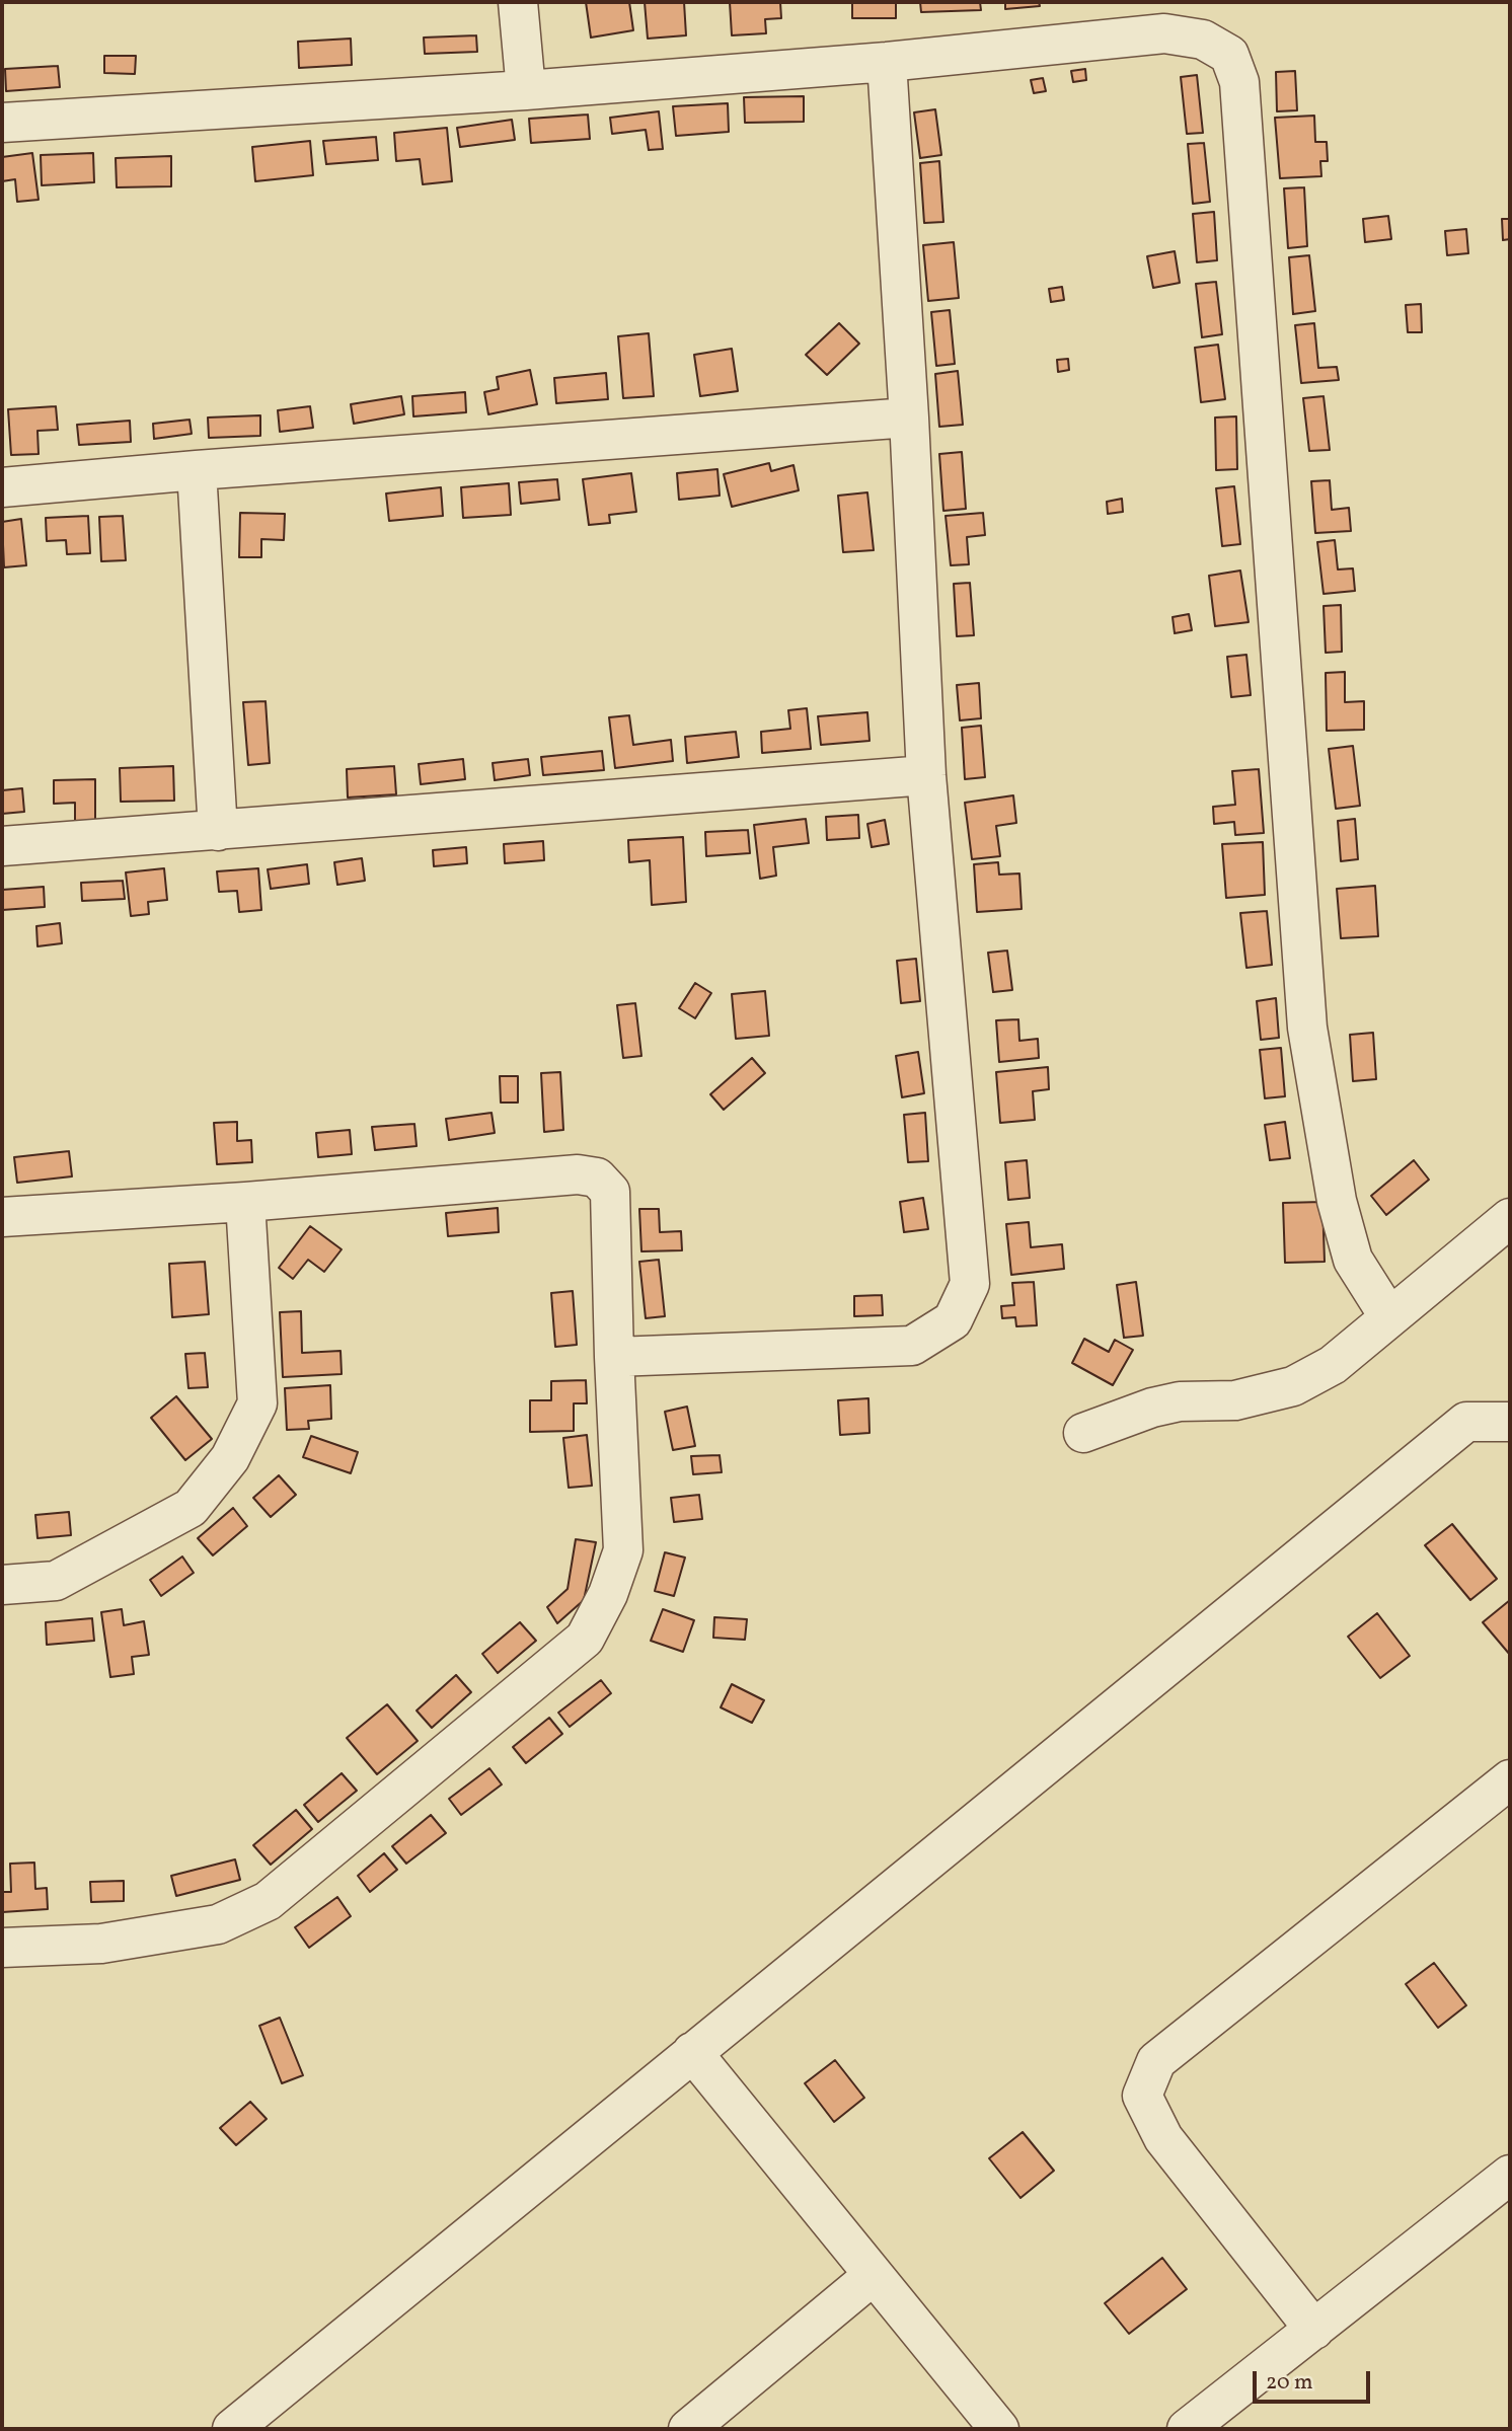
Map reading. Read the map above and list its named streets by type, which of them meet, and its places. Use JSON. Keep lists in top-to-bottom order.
{
  "scale_bar": "20 m"
}
